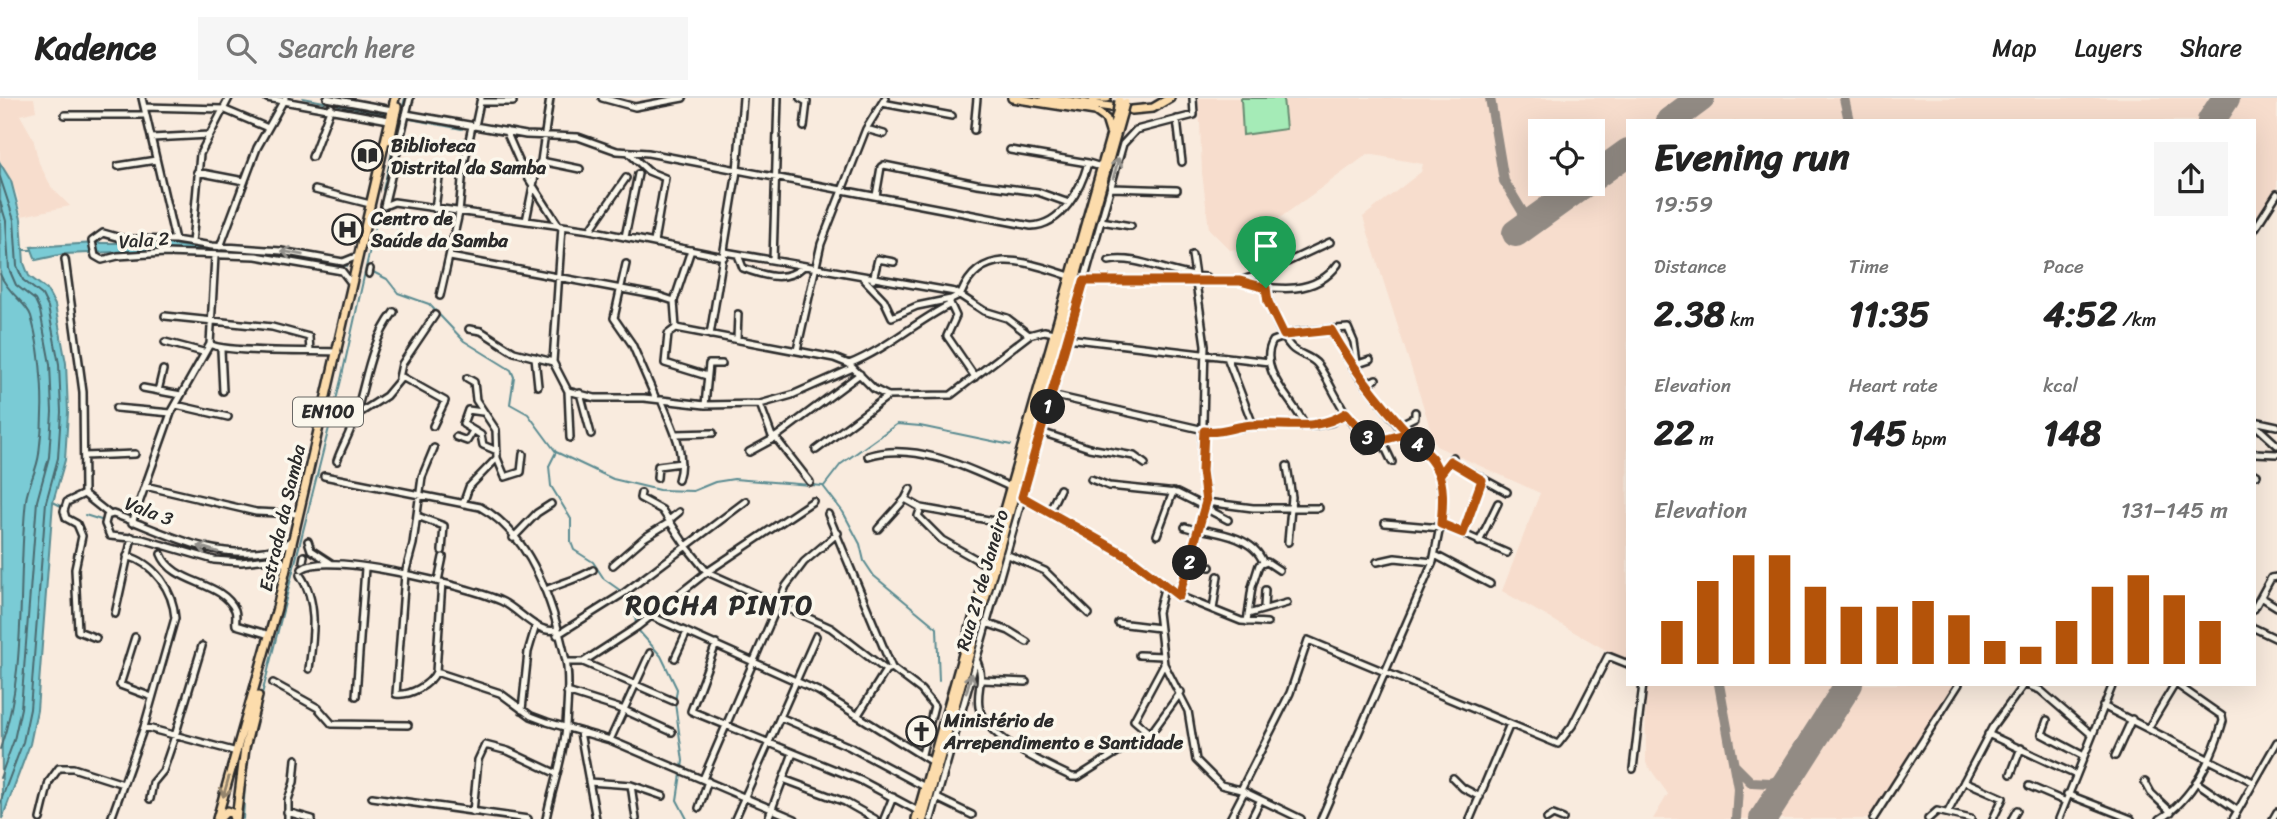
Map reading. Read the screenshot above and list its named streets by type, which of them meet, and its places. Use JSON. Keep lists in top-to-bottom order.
{
  "streets": {
    "main road": ["EN100", "Estrada da Samba", "Rua 21 de Janeiro"],
    "street": ["Vala 2", "Vala 3"]
  },
  "crossings": [
    ["Vala 2", "Estrada da Samba"],
    ["Vala 3", "Estrada da Samba"]
  ],
  "districts": ["ROCHA PINTO"],
  "places": {
    "library": ["Biblioteca Distrital da Samba"],
    "hospital": ["Centro de Saúde da Samba"],
    "church": ["Ministério de Arrependimento e Santidade"]
  },
  "page": {
    "header": "Kadence",
    "search": "Search here",
    "nav": ["Map", "Layers", "Share"],
    "heading": ["Evening run", "19:59"],
    "stats": [
      ["Distance", "2.38 km"],
      ["Time", "11:35"],
      ["Pace", "4:52 /km"],
      ["Elevation", "22 m"],
      ["Heart rate", "145 bpm"],
      ["kcal", "148"]
    ],
    "pins": [
      "1",
      "3",
      "4",
      "2"
    ],
    "chart": ["Elevation", "131–145 m"]
  }
}
